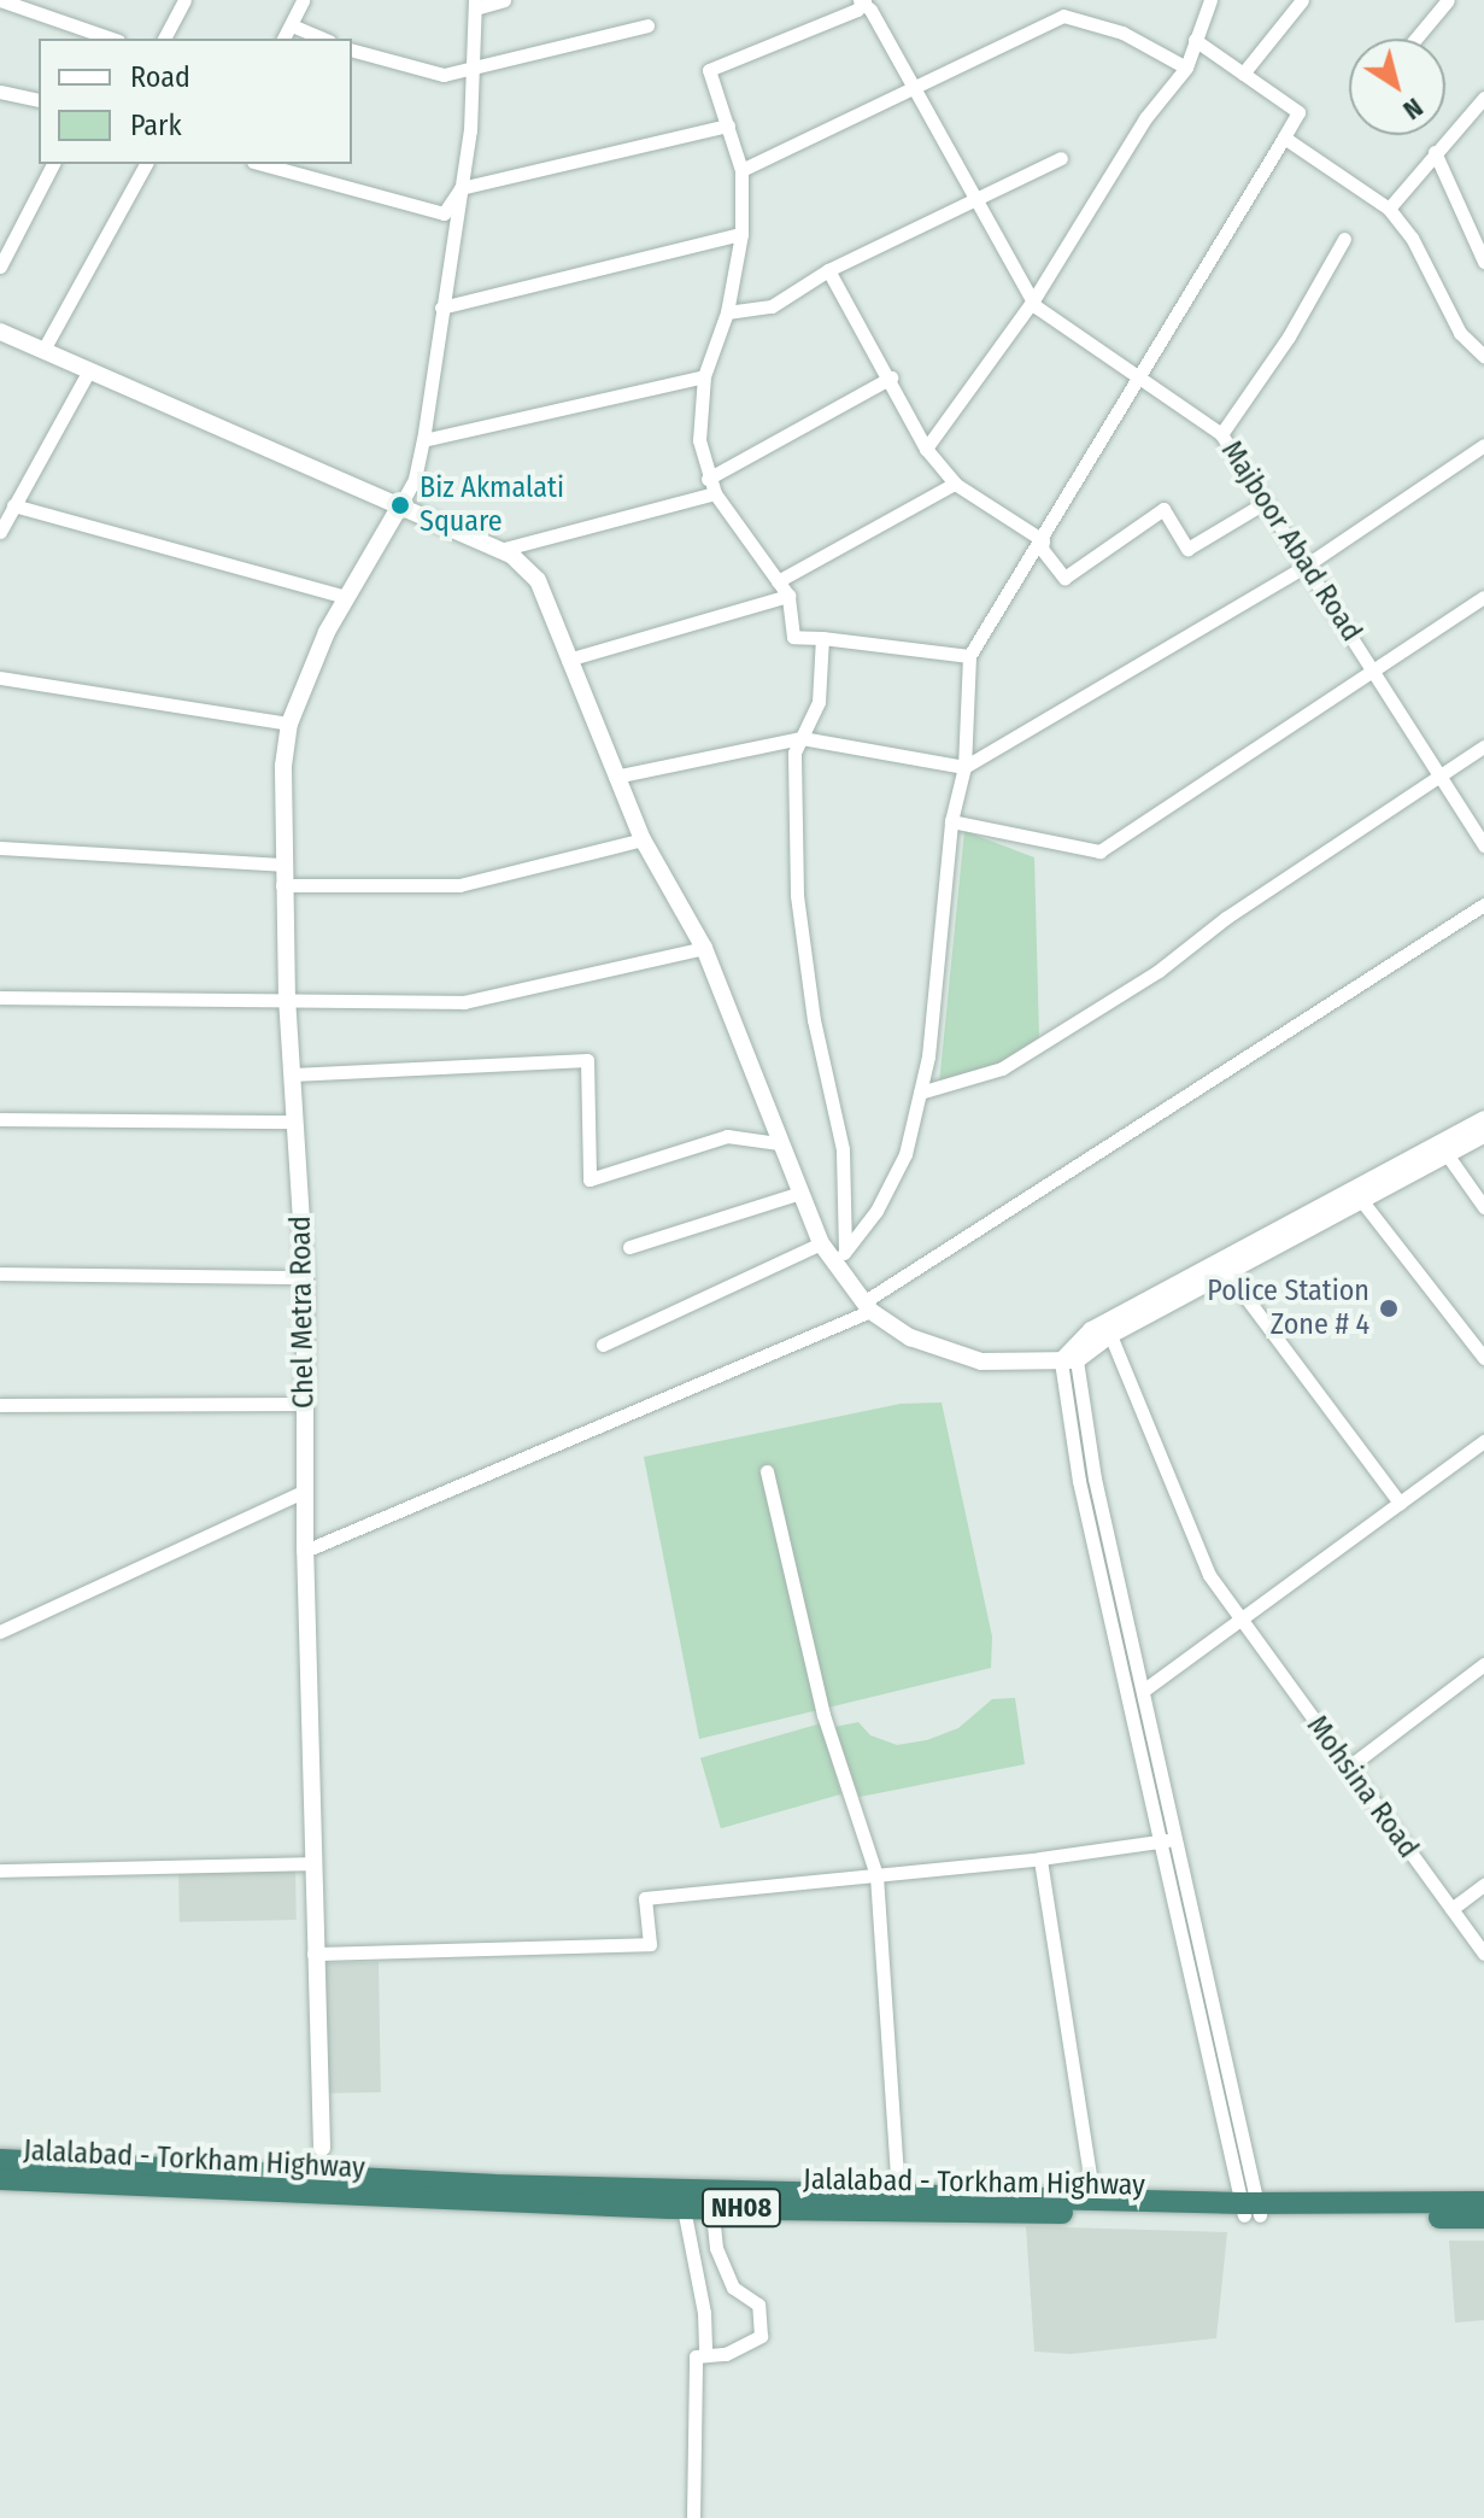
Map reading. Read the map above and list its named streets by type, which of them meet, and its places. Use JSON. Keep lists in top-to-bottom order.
{
  "streets": {
    "highway": ["Jalalabad - Torkham Highway", "NH08"],
    "street": ["Majboor Abad Road", "Chel Metra Road", "Mohsina Road"]
  },
  "places": ["Biz Akmalati Square", "Police Station Zone # 4"],
  "legend": ["Road", "Park"],
  "north": "bottom right"
}
